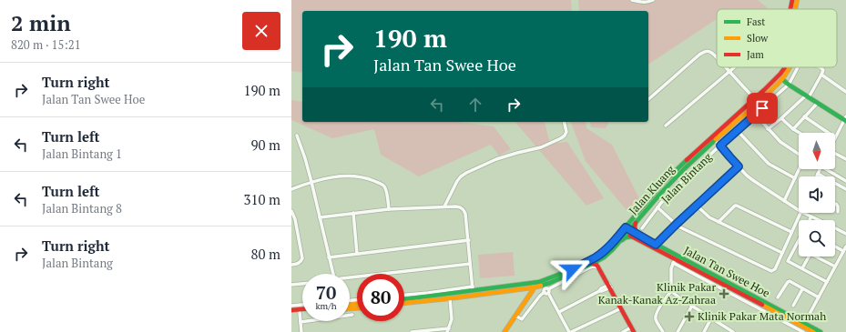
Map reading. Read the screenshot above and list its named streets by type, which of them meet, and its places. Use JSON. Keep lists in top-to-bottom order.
{
  "streets": {
    "main road": ["Jalan Kluang", "Jalan Tan Swee Hoe"],
    "street": ["Jalan Bintang"]
  },
  "crossings": [
    ["Jalan Kluang", "Jalan Tan Swee Hoe"]
  ],
  "places": {
    "health": ["Klinik Pakar Kanak-Kanak Az-Zahraa", "Klinik Pakar Mata Normah"]
  },
  "legend": ["Fast", "Slow", "Jam"],
  "north": "bottom",
  "page": {
    "heading": ["2 min", "820 m · 15:21"],
    "turn": ["190 m", "Jalan Tan Swee Hoe"],
    "list": [
      {
        "name": "Turn right",
        "note": "Jalan Tan Swee Hoe",
        "value": "190 m"
      },
      {
        "name": "Turn left",
        "note": "Jalan Bintang 1",
        "value": "90 m"
      },
      {
        "name": "Turn left",
        "note": "Jalan Bintang 8",
        "value": "310 m"
      },
      {
        "name": "Turn right",
        "note": "Jalan Bintang",
        "value": "80 m"
      }
    ],
    "speed": "70 km/h",
    "limit": "80"
  }
}
